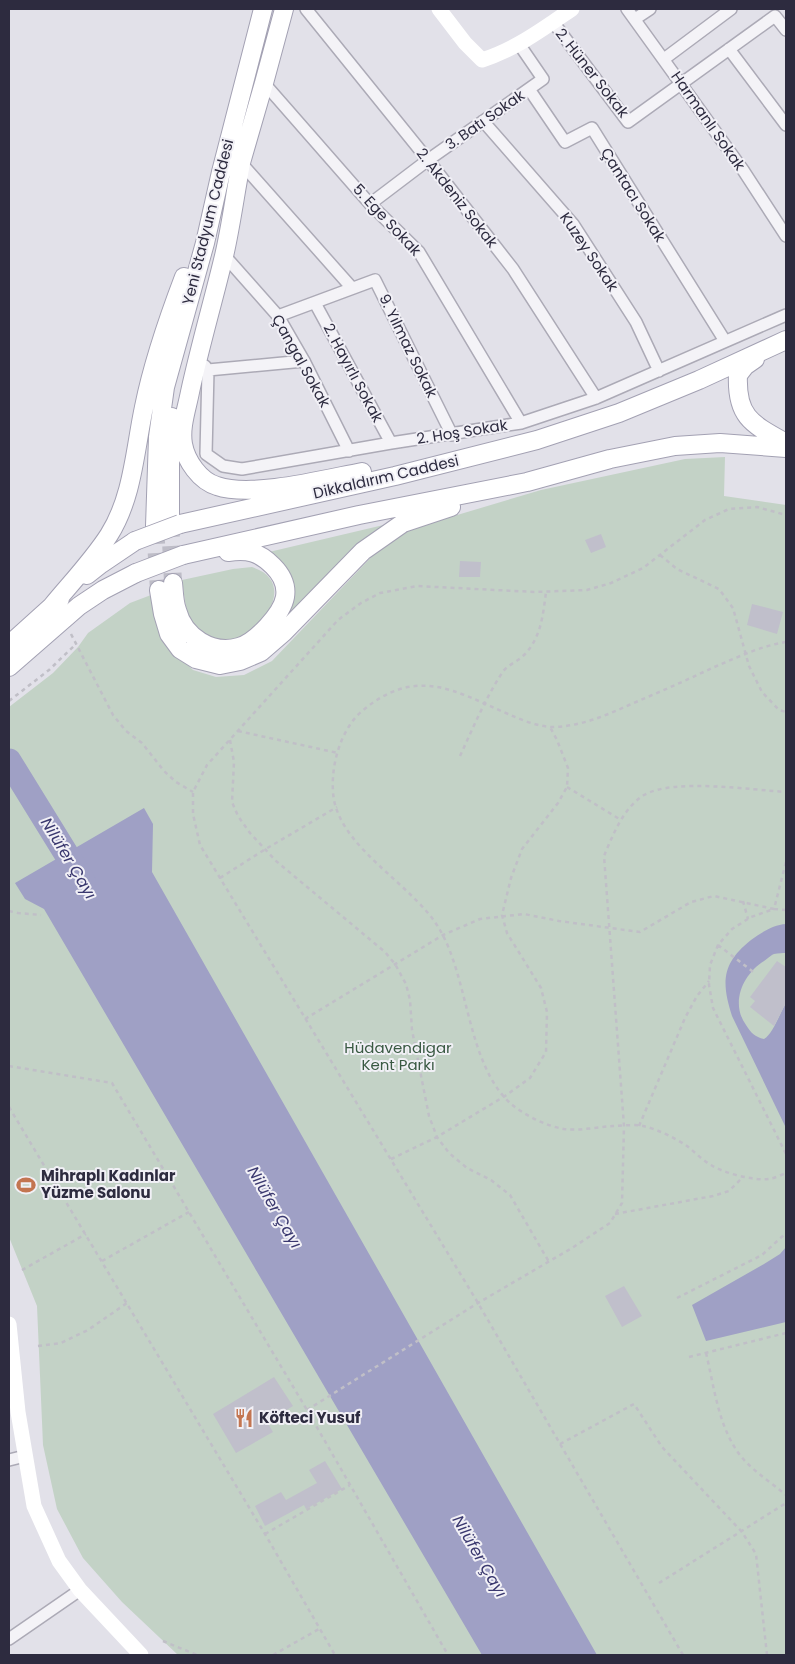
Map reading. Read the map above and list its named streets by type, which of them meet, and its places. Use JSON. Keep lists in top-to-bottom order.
{
  "streets": {
    "main road": ["Yeni Stadyum Caddesi", "Dikkaldırım Caddesi"],
    "street": [
      "2. Hüner Sokak",
      "3. Batı Sokak",
      "Harmanlı Sokak",
      "Çantacı Sokak",
      "2. Akdeniz Sokak",
      "5. Ege Sokak",
      "Kuzey Sokak",
      "9. Yılmaz Sokak",
      "Çangal Sokak",
      "2. Hayırlı Sokak",
      "2. Hoş Sokak"
    ]
  },
  "crossings": [
    ["2. Hüner Sokak", "Harmanlı Sokak"],
    ["3. Batı Sokak", "Çantacı Sokak"],
    ["3. Batı Sokak", "2. Akdeniz Sokak"],
    ["3. Batı Sokak", "5. Ege Sokak"],
    ["3. Batı Sokak", "Kuzey Sokak"],
    ["Çantacı Sokak", "2. Hoş Sokak"],
    ["2. Akdeniz Sokak", "2. Hoş Sokak"],
    ["5. Ege Sokak", "Yeni Stadyum Caddesi"],
    ["5. Ege Sokak", "2. Hoş Sokak"],
    ["Kuzey Sokak", "2. Hoş Sokak"],
    ["9. Yılmaz Sokak", "Çangal Sokak"],
    ["9. Yılmaz Sokak", "2. Hayırlı Sokak"],
    ["9. Yılmaz Sokak", "2. Hoş Sokak"],
    ["Çangal Sokak", "2. Hoş Sokak"],
    ["2. Hayırlı Sokak", "2. Hoş Sokak"]
  ],
  "water": ["Nilüfer Çayı"],
  "parks": ["Hüdavendigar Kent Parkı"],
  "places": {
    "sports": ["Mihraplı Kadınlar Yüzme Salonu"],
    "restaurant": ["Köfteci Yusuf"]
  }
}
